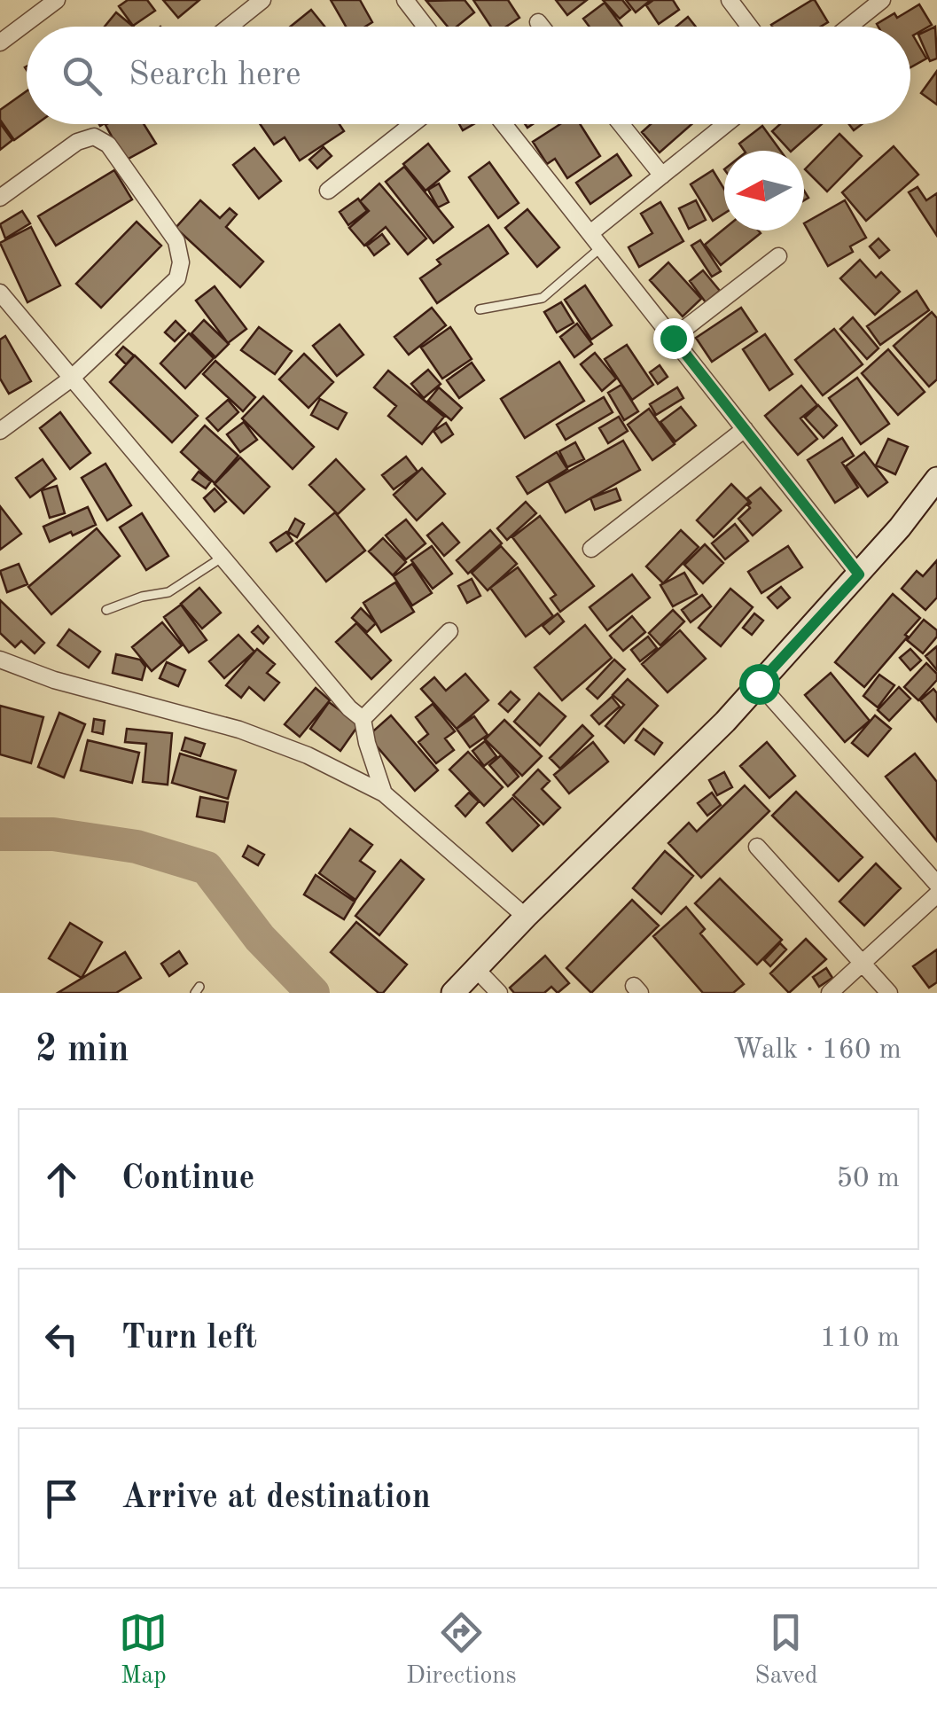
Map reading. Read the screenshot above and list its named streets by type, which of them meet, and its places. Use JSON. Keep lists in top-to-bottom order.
{
  "north": "left",
  "page": {
    "search": "Search here",
    "heading": ["2 min", "Walk · 160 m"],
    "list": [
      ["Continue", "50 m"],
      ["Turn left", "110 m"],
      "Arrive at destination"
    ],
    "nav": ["Map", "Directions", "Saved"]
  }
}
